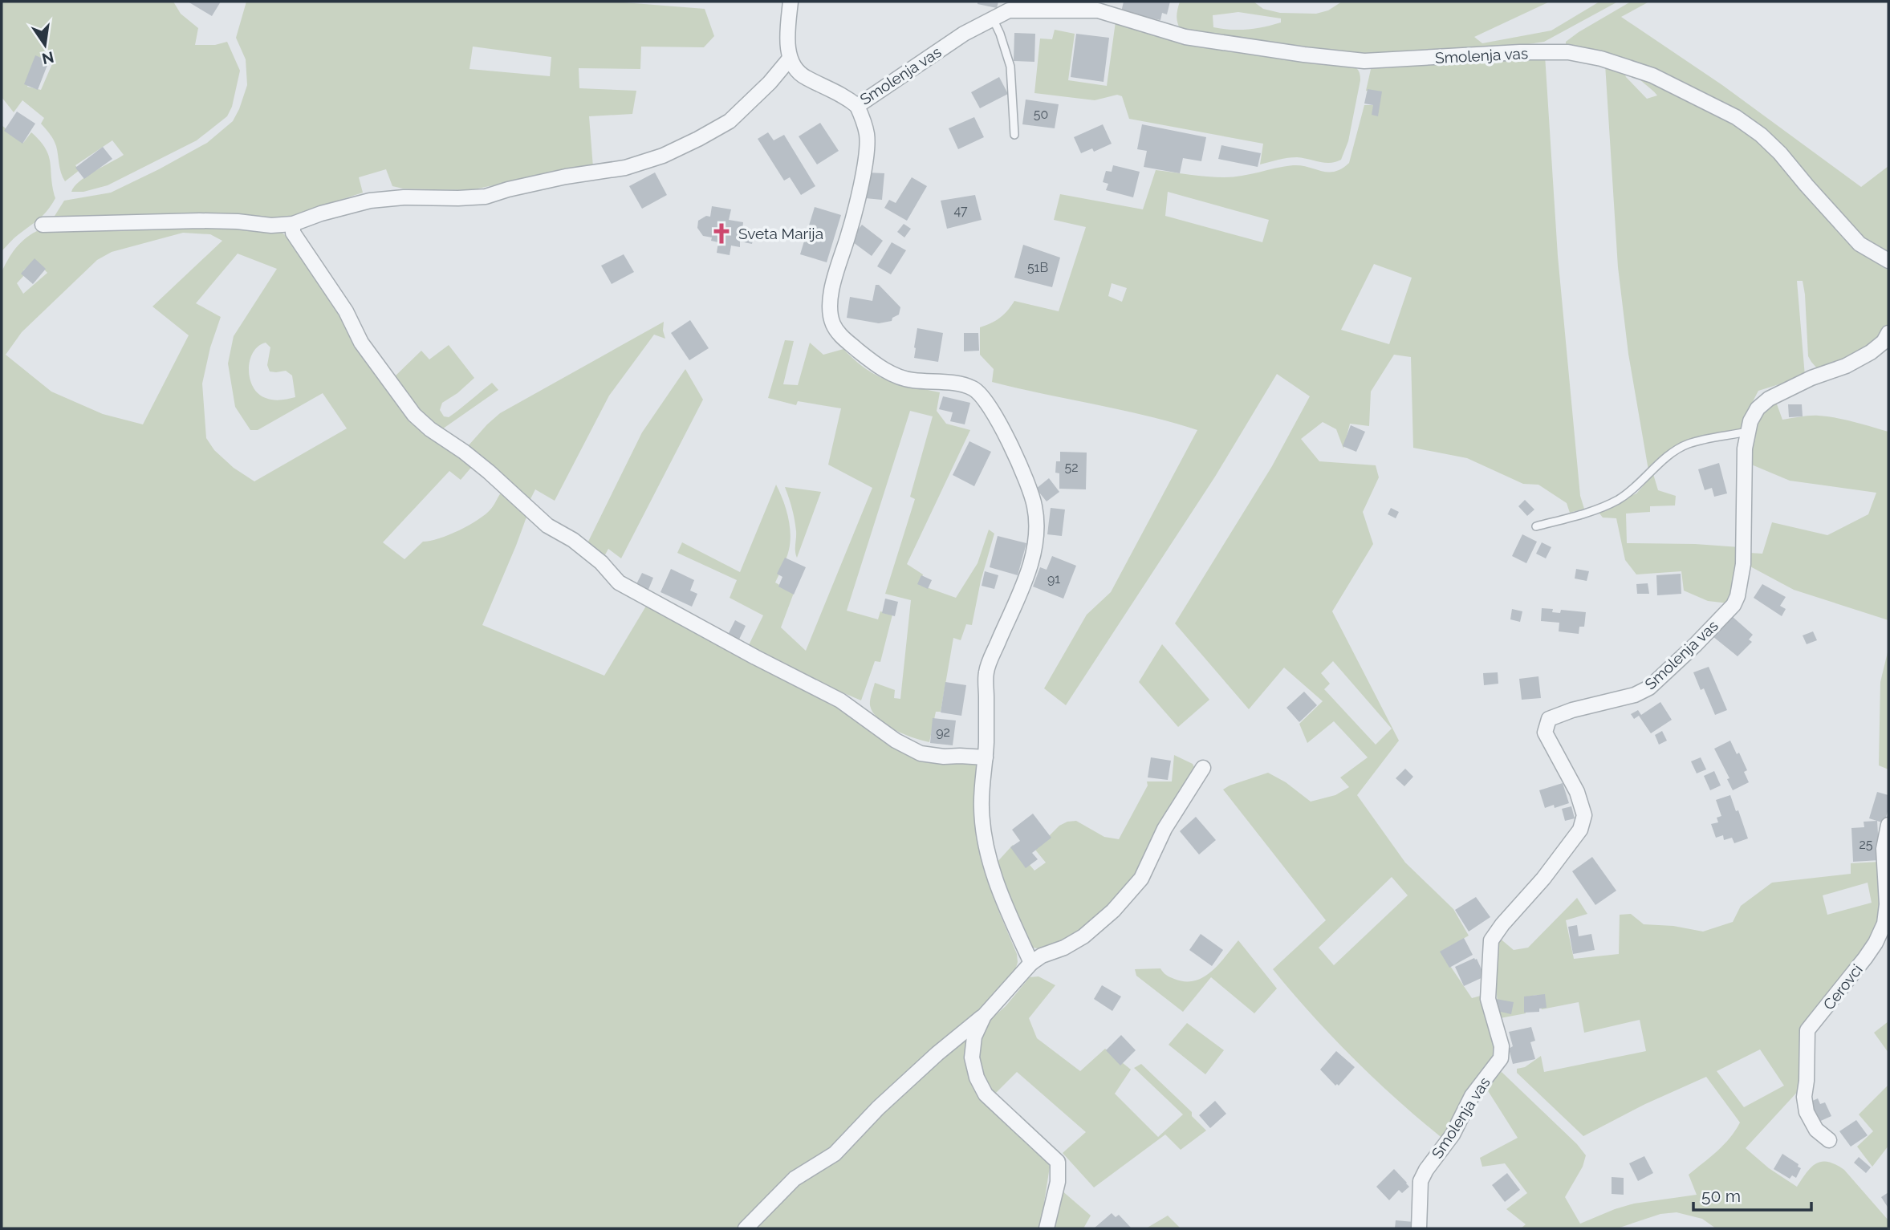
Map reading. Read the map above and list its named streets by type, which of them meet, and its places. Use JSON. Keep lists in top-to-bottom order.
{
  "streets": {
    "street": ["Smolenja vas", "Cerovci"]
  },
  "places": {
    "church": ["Sveta Marija"]
  },
  "house_numbers": [
    "50",
    "47",
    "51B",
    "52",
    "91",
    "92",
    "25"
  ],
  "scale_bar": "50 m",
  "north": "bottom"
}
